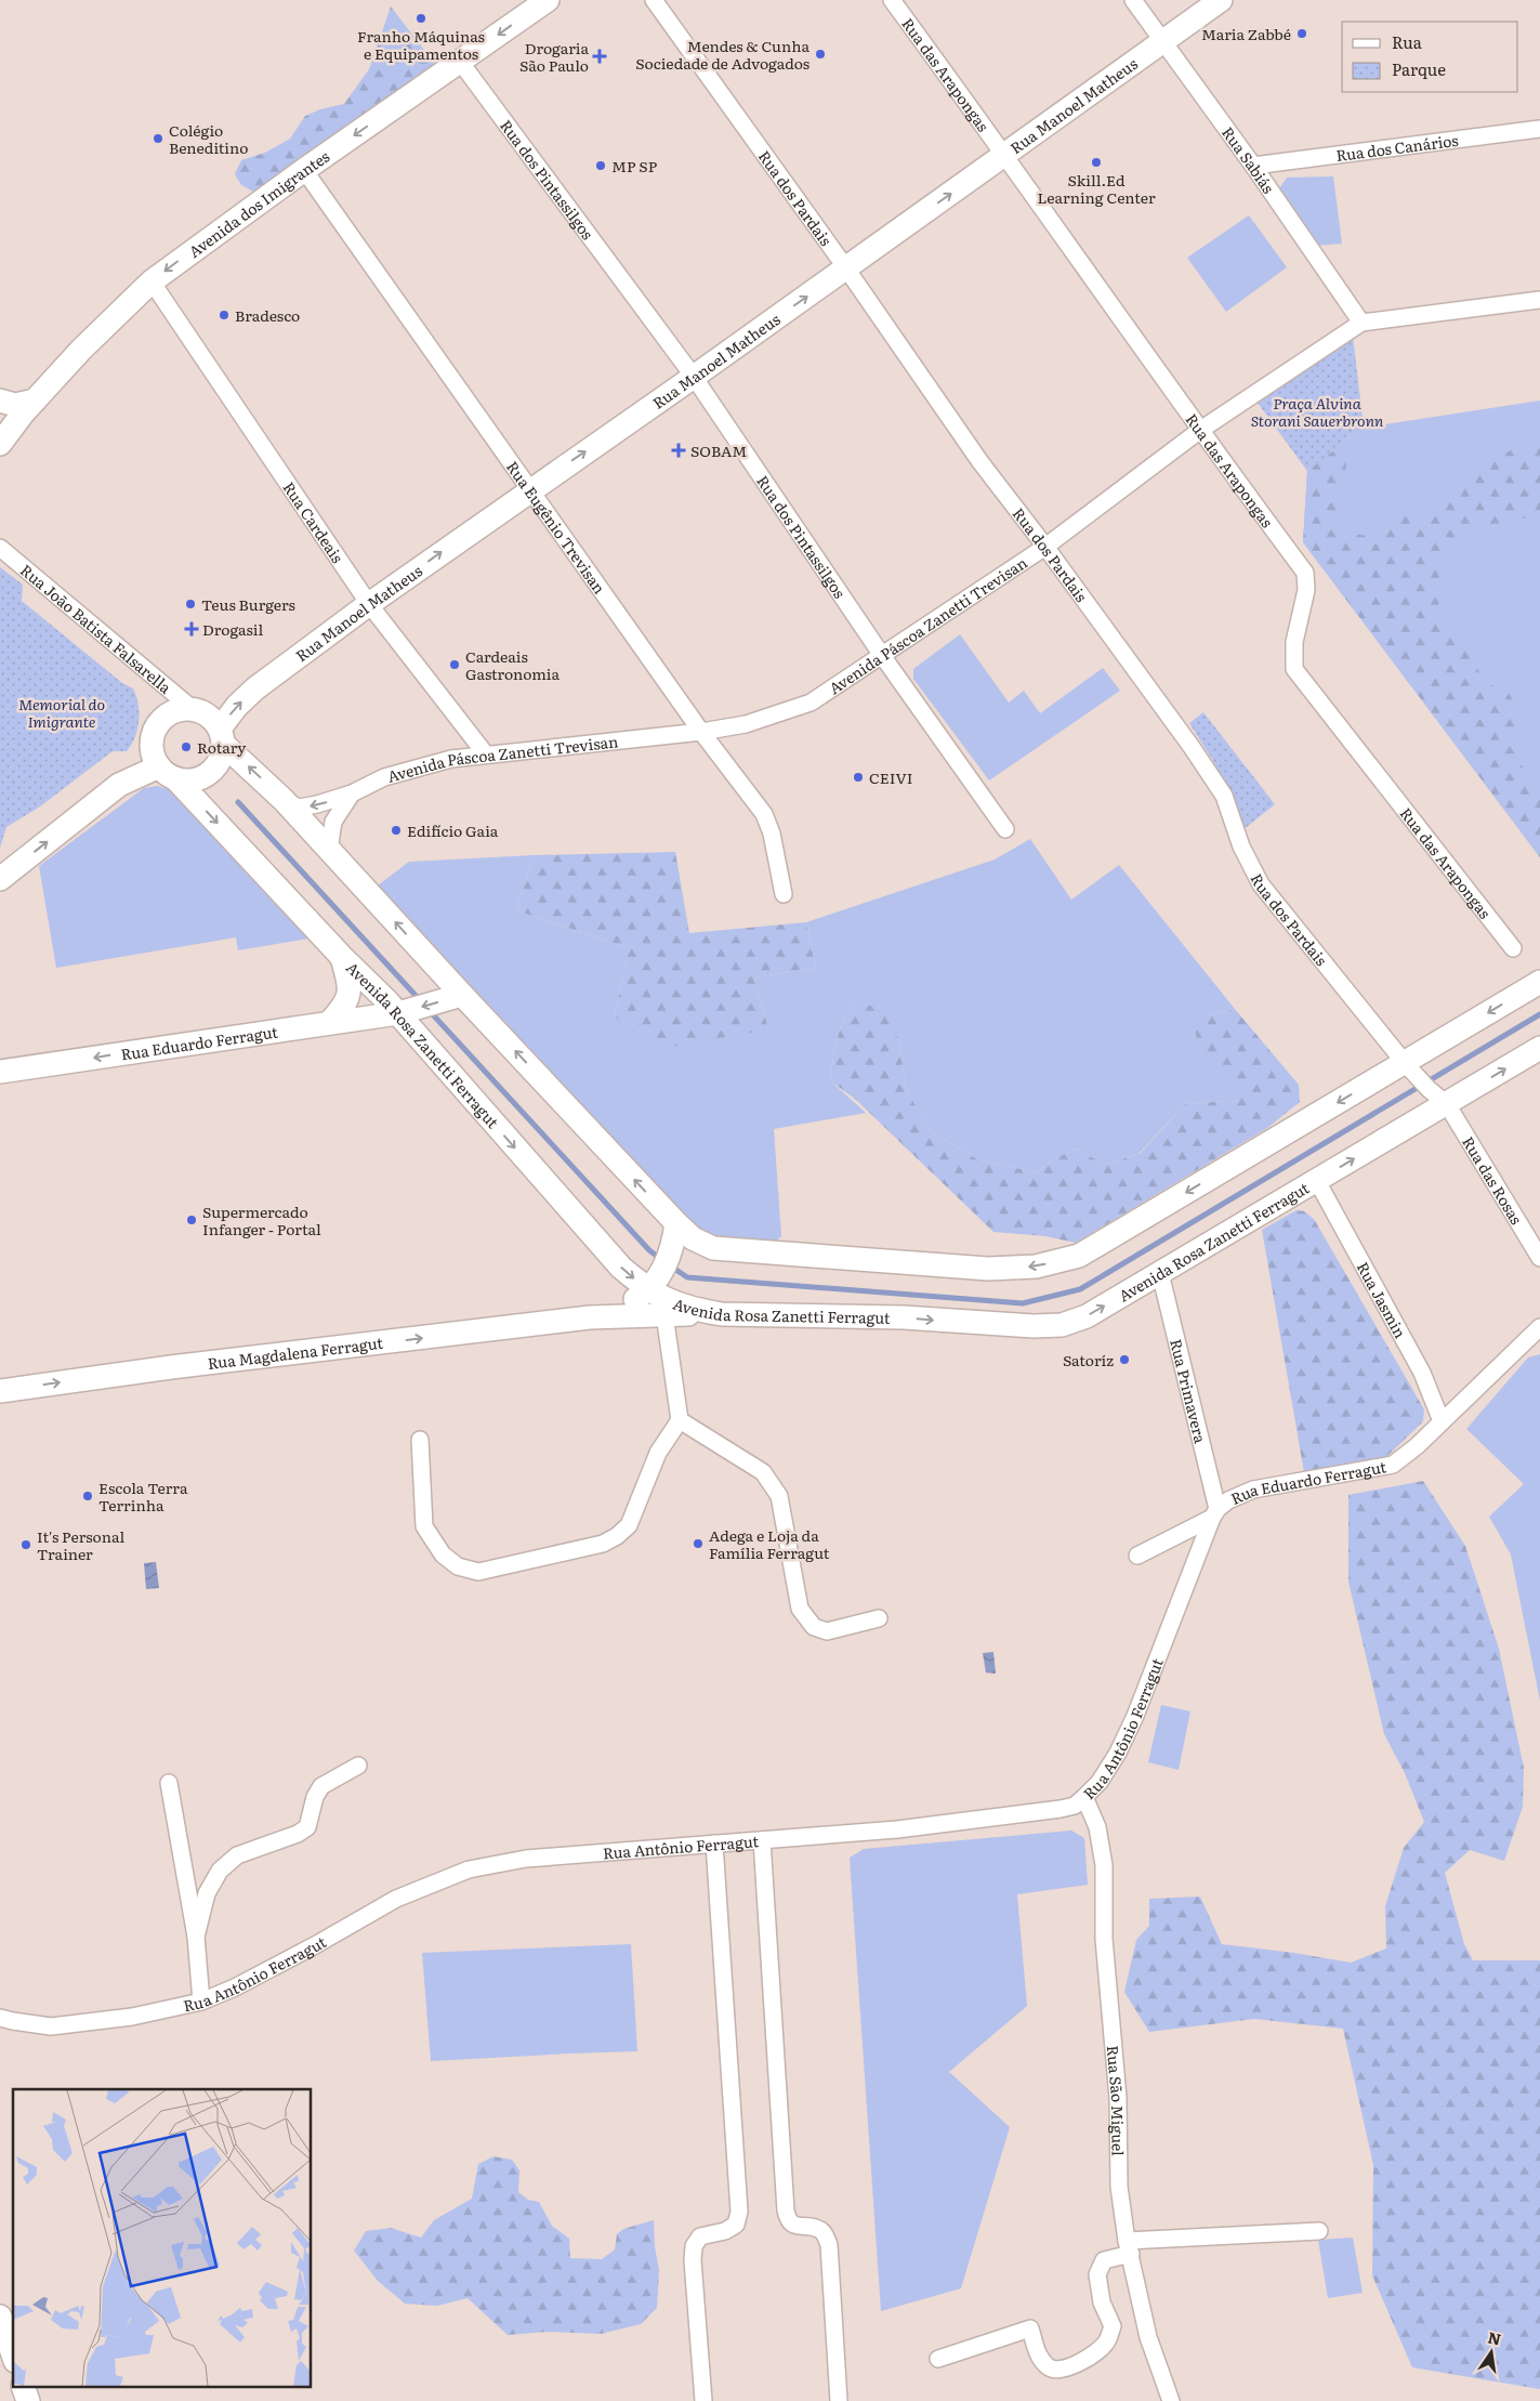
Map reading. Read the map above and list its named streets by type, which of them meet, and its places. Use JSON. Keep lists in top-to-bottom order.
{
  "streets": {
    "main road": [
      "Rua Manoel Matheus",
      "Avenida dos Imigrantes",
      "Rua Eduardo Ferragut",
      "Avenida Rosa Zanetti Ferragut",
      "Rua Magdalena Ferragut"
    ],
    "street": [
      "Rua das Arapongas",
      "Rua dos Canários",
      "Rua Sabiás",
      "Rua dos Pintassilgos",
      "Rua dos Pardais",
      "Rua Cardeais",
      "Rua Eugênio Trevisan",
      "Avenida Páscoa Zanetti Trevisan",
      "Rua João Batista Falsarella",
      "Rua das Rosas",
      "Rua Jasmin",
      "Rua Primavera",
      "Rua Antônio Ferragut",
      "Rua São Miguel"
    ]
  },
  "crossings": [
    ["Rua das Arapongas", "Rua Manoel Matheus"],
    ["Rua das Arapongas", "Avenida Páscoa Zanetti Trevisan"],
    ["Rua Manoel Matheus", "Rua Sabiás"],
    ["Rua Manoel Matheus", "Rua dos Pintassilgos"],
    ["Rua Manoel Matheus", "Rua dos Pardais"],
    ["Rua Manoel Matheus", "Rua Cardeais"],
    ["Rua Manoel Matheus", "Rua Eugênio Trevisan"],
    ["Rua Manoel Matheus", "Rua João Batista Falsarella"],
    ["Rua Manoel Matheus", "Avenida Rosa Zanetti Ferragut"],
    ["Rua dos Canários", "Rua Sabiás"],
    ["Rua Sabiás", "Avenida Páscoa Zanetti Trevisan"],
    ["Rua dos Pintassilgos", "Avenida dos Imigrantes"],
    ["Rua dos Pintassilgos", "Avenida Páscoa Zanetti Trevisan"],
    ["Rua dos Pardais", "Avenida Páscoa Zanetti Trevisan"],
    ["Rua dos Pardais", "Avenida Rosa Zanetti Ferragut"],
    ["Rua dos Pardais", "Rua das Rosas"],
    ["Avenida dos Imigrantes", "Rua Cardeais"],
    ["Avenida dos Imigrantes", "Rua Eugênio Trevisan"],
    ["Rua Cardeais", "Avenida Páscoa Zanetti Trevisan"],
    ["Rua Eugênio Trevisan", "Avenida Páscoa Zanetti Trevisan"],
    ["Rua João Batista Falsarella", "Avenida Rosa Zanetti Ferragut"],
    ["Rua Eduardo Ferragut", "Avenida Rosa Zanetti Ferragut"],
    ["Rua Eduardo Ferragut", "Rua Jasmin"],
    ["Rua Eduardo Ferragut", "Rua Primavera"],
    ["Rua Eduardo Ferragut", "Rua Antônio Ferragut"],
    ["Avenida Rosa Zanetti Ferragut", "Rua das Rosas"],
    ["Avenida Rosa Zanetti Ferragut", "Rua Jasmin"],
    ["Avenida Rosa Zanetti Ferragut", "Rua Magdalena Ferragut"],
    ["Avenida Rosa Zanetti Ferragut", "Rua Primavera"],
    ["Rua Primavera", "Rua Antônio Ferragut"],
    ["Rua Antônio Ferragut", "Rua São Miguel"]
  ],
  "one_way": [
    "Rua Manoel Matheus",
    "Avenida dos Imigrantes",
    "Rua Eduardo Ferragut",
    "Avenida Rosa Zanetti Ferragut",
    "Rua Magdalena Ferragut"
  ],
  "parks": ["Praça Alvina Storani Sauerbronn", "Memorial do Imigrante"],
  "places": {
    "other": [
      "Franho Máquinas e Equipamentos",
      "Maria Zabbé",
      "Mendes & Cunha Sociedade de Advogados",
      "Colégio Beneditino",
      "Skill.Ed Learning Center",
      "MP SP",
      "Bradesco",
      "Teus Burgers",
      "Cardeais Gastronomia",
      "Rotary",
      "CEIVI",
      "Edifício Gaia",
      "Supermercado Infanger - Portal",
      "Satoríz",
      "Escola Terra Terrinha",
      "Adega e Loja da Família Ferragut",
      "It's Personal Trainer"
    ],
    "health": ["Drogaria São Paulo", "SOBAM", "Drogasil"]
  },
  "legend": ["Rua", "Parque"],
  "north": "top"
}
